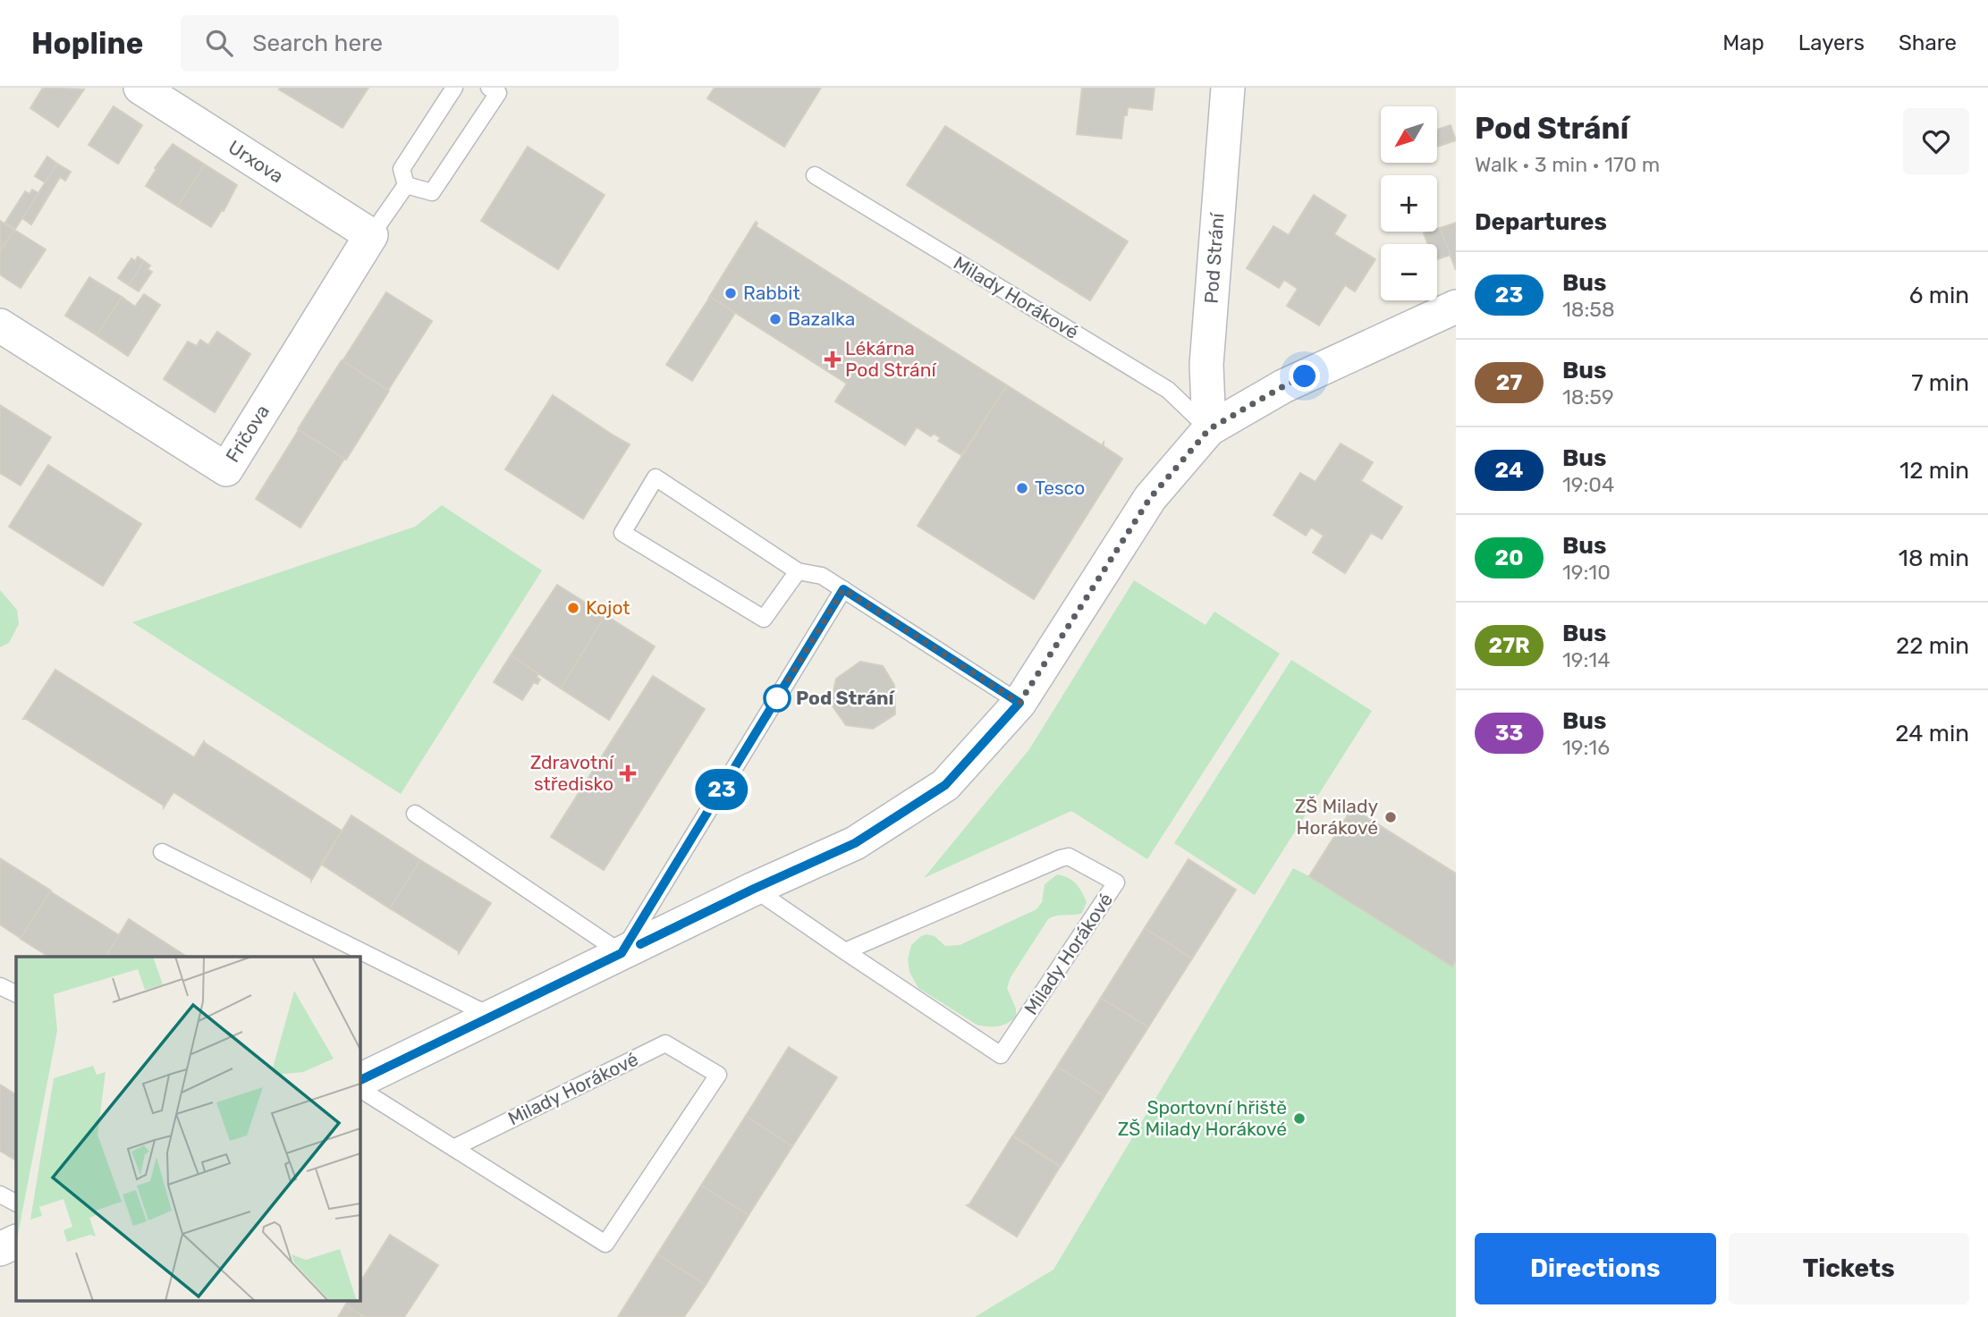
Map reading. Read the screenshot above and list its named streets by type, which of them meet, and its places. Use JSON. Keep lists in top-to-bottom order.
{
  "streets": {
    "street": ["Urxova", "Pod Strání", "Fričova"],
    "lane": ["Milady Horákové"]
  },
  "crossings": [
    ["Urxova", "Fričova"],
    ["Pod Strání", "Milady Horákové"]
  ],
  "places": {
    "other": [
      "Rabbit",
      "Bazalka",
      "Tesco",
      "Kojot",
      "Pod Strání",
      "ZŠ Milady Horákové",
      "Sportovní hřiště ZŠ Milady Horákové"
    ],
    "health": ["Lékárna Pod Strání", "Zdravotní středisko"]
  },
  "lines": ["bus line 23"],
  "north": "bottom left",
  "page": {
    "header": "Hopline",
    "search": "Search here",
    "nav": ["Map", "Layers", "Share"],
    "on_map": "23",
    "heading": [
      ["Pod Strání", "Walk · 3 min · 170 m"],
      "Departures"
    ],
    "map_buttons": ["+", "−"],
    "list": [
      {
        "mark": "23",
        "name": "Bus",
        "note": "18:58",
        "value": "6 min"
      },
      {
        "mark": "27",
        "name": "Bus",
        "note": "18:59",
        "value": "7 min"
      },
      {
        "mark": "24",
        "name": "Bus",
        "note": "19:04",
        "value": "12 min"
      },
      {
        "mark": "20",
        "name": "Bus",
        "note": "19:10",
        "value": "18 min"
      },
      {
        "mark": "27R",
        "name": "Bus",
        "note": "19:14",
        "value": "22 min"
      },
      {
        "mark": "33",
        "name": "Bus",
        "note": "19:16",
        "value": "24 min"
      }
    ],
    "buttons": ["Directions", "Tickets"]
  }
}
